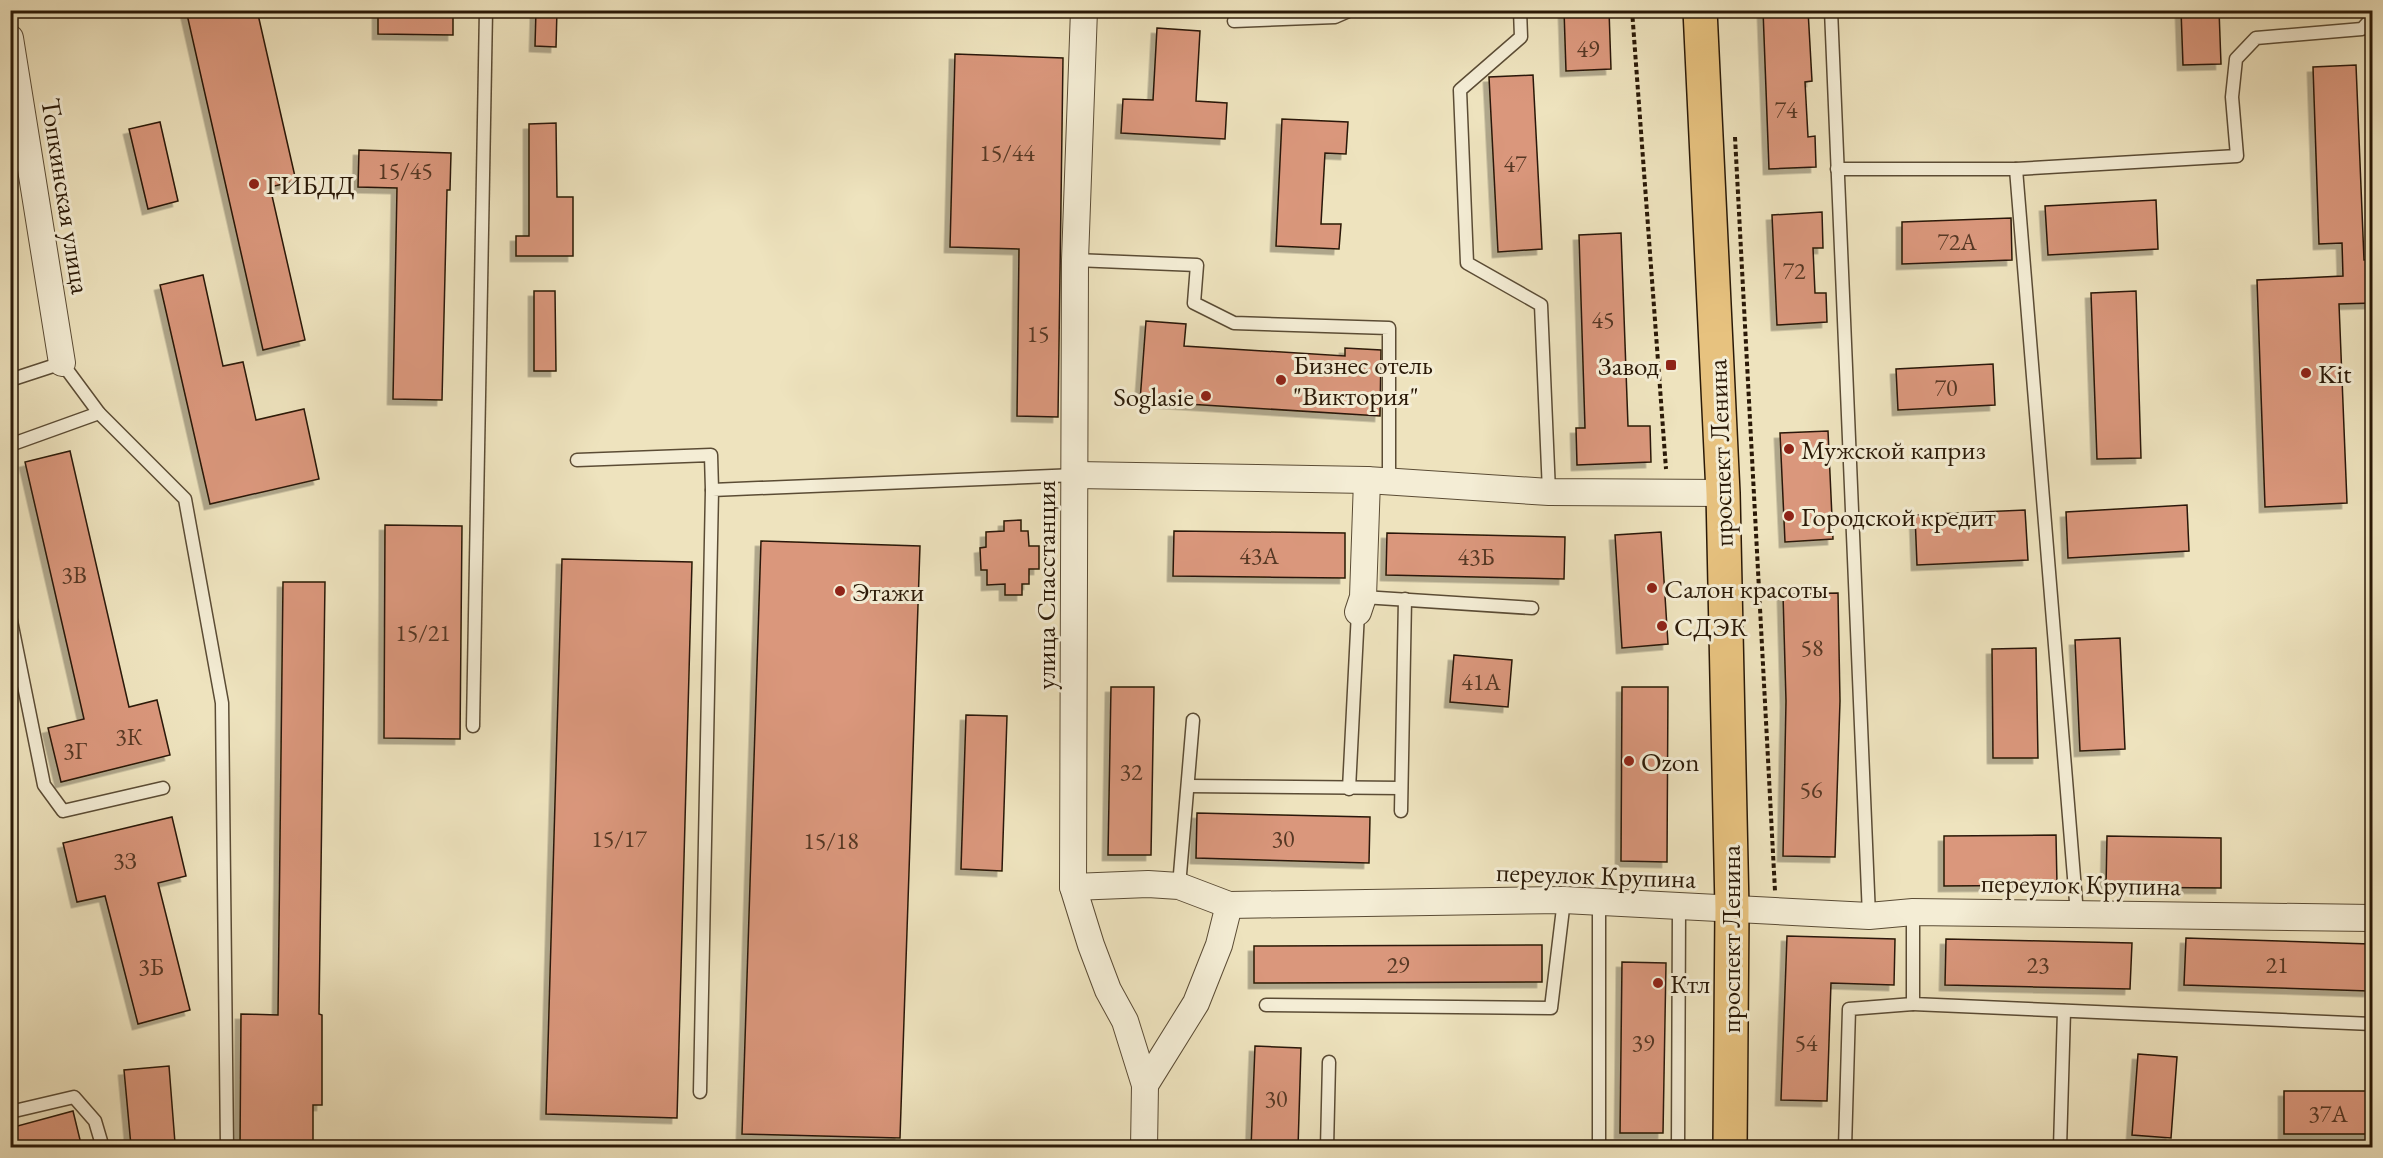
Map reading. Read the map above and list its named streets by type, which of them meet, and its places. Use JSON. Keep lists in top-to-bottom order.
{
  "streets": {
    "main road": ["проспект Ленина"],
    "street": ["Топкинская улица", "улица Спасстанция", "переулок Крупина"]
  },
  "crossings": [
    ["проспект Ленина", "переулок Крупина"],
    ["улица Спасстанция", "переулок Крупина"]
  ],
  "places": {
    "other": [
      "ГИБДД",
      "Kit",
      "Бизнес отель \"Виктория\"",
      "Soglasie",
      "Мужской каприз",
      "Городской кредит",
      "Салон красоты",
      "Этажи",
      "СДЭК",
      "Ozon",
      "Ктл"
    ],
    "transit": ["Завод"]
  },
  "house_numbers": [
    "49",
    "74",
    "15/44",
    "47",
    "15/45",
    "72А",
    "72",
    "45",
    "15",
    "70",
    "43А",
    "43Б",
    "3В",
    "15/21",
    "58",
    "41А",
    "3К",
    "3Г",
    "32",
    "56",
    "15/17",
    "30",
    "15/18",
    "3З",
    "29",
    "23",
    "21",
    "3Б",
    "39",
    "54",
    "30",
    "37А"
  ]
}
